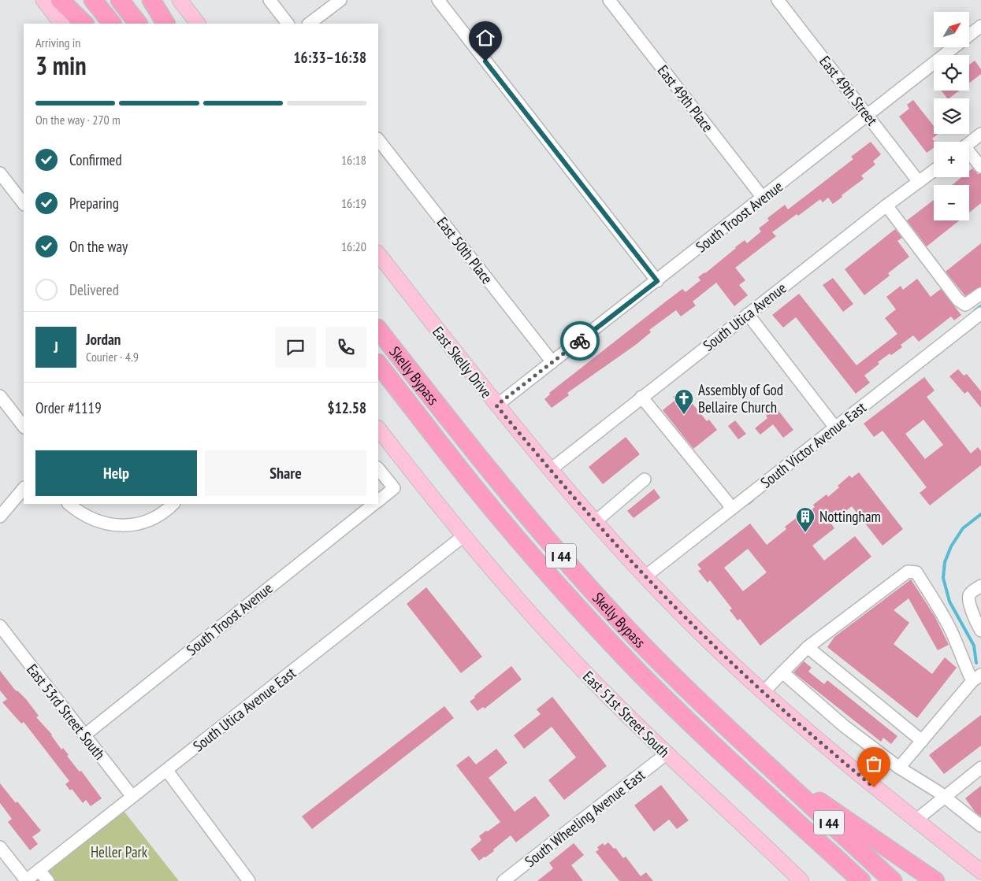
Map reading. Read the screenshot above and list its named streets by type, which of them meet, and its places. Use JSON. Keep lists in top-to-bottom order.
{
  "streets": {
    "highway": ["Skelly Bypass", "I 44"],
    "main road": ["East Skelly Drive", "East 51st Street South"],
    "street": [
      "East 49th Street",
      "East 49th Place",
      "South Troost Avenue",
      "East 50th Place",
      "South Utica Avenue",
      "South Victor Avenue East",
      "South Utica Avenue East",
      "East 53rd Street South",
      "South Wheeling Avenue East"
    ]
  },
  "crossings": [
    ["East 49th Street", "South Troost Avenue"],
    ["East 49th Street", "South Utica Avenue"],
    ["East 49th Place", "South Troost Avenue"],
    ["South Troost Avenue", "East 50th Place"],
    ["South Troost Avenue", "East Skelly Drive"],
    ["South Troost Avenue", "East 53rd Street South"],
    ["South Utica Avenue", "East Skelly Drive"],
    ["East Skelly Drive", "South Victor Avenue East"],
    ["South Utica Avenue East", "East 53rd Street South"],
    ["South Utica Avenue East", "East 51st Street South"],
    ["East 51st Street South", "South Wheeling Avenue East"]
  ],
  "parks": ["Heller Park"],
  "places": {
    "church": ["Assembly of God Bellaire Church"],
    "building": ["Nottingham"]
  },
  "north": "top right",
  "page": {
    "map_buttons": ["+", "−"],
    "heading": ["3 min", "Arriving in", "16:33–16:38"],
    "panel": [
      "Jordan",
      "Courier · 4.9",
      "Order #1119",
      "$12.58"
    ],
    "bar": "On the way · 270 m",
    "list": [
      ["Confirmed", "16:18"],
      ["Preparing", "16:19"],
      ["On the way", "16:20"],
      "Delivered"
    ],
    "round": "J",
    "buttons": ["Help", "Share"]
  }
}
